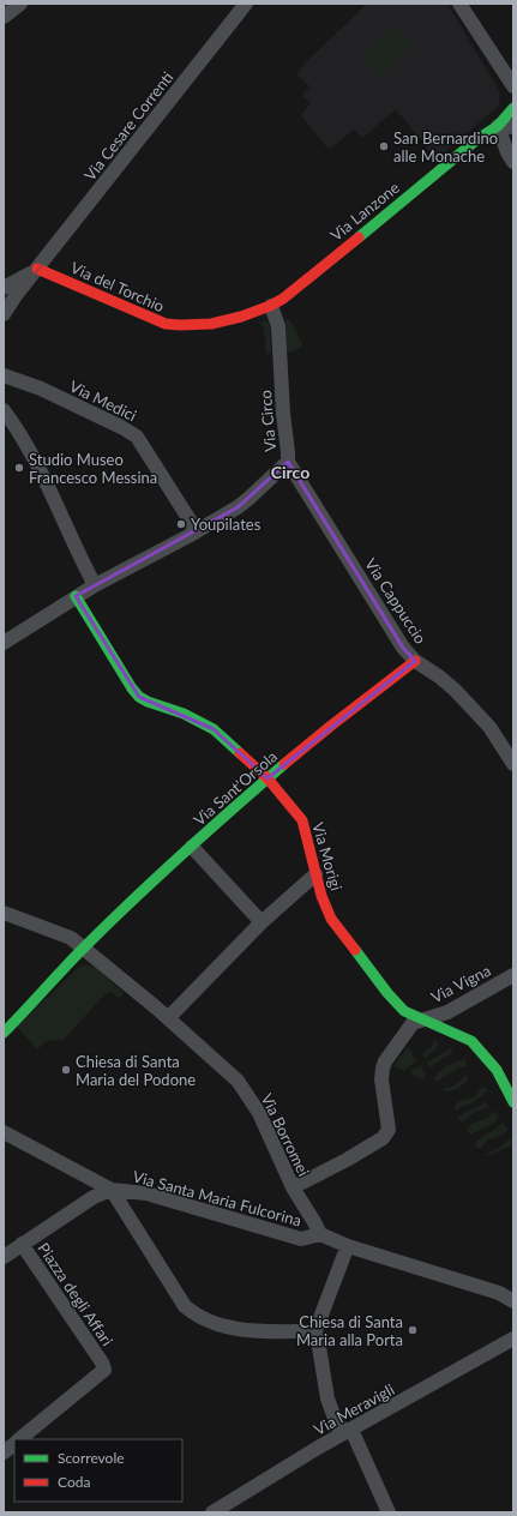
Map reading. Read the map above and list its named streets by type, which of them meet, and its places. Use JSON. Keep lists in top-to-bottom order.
{
  "streets": {
    "street": [
      "Via Cesare Correnti",
      "Via Lanzone",
      "Via del Torchio",
      "Via Medici",
      "Via Circo",
      "Via Cappuccio",
      "Via Sant'Orsola",
      "Via Morigi",
      "Via Vigna",
      "Via Borromei",
      "Via Santa Maria Fulcorina",
      "Piazza degli Affari",
      "Via Meravigli"
    ]
  },
  "crossings": [
    ["Via Cesare Correnti", "Via del Torchio"],
    ["Via Lanzone", "Via del Torchio"],
    ["Via Lanzone", "Via Circo"],
    ["Via del Torchio", "Via Circo"],
    ["Via Medici", "Via Circo"],
    ["Via Circo", "Via Cappuccio"],
    ["Via Circo", "Via Morigi"],
    ["Via Cappuccio", "Via Sant'Orsola"],
    ["Via Sant'Orsola", "Via Morigi"],
    ["Via Sant'Orsola", "Via Borromei"],
    ["Via Morigi", "Via Vigna"],
    ["Via Borromei", "Via Santa Maria Fulcorina"]
  ],
  "districts": ["Circo"],
  "places": [
    "San Bernardino alle Monache",
    "Studio Museo Francesco Messina",
    "Youpilates",
    "Chiesa di Santa Maria del Podone",
    "Chiesa di Santa Maria alla Porta"
  ],
  "legend": ["Scorrevole", "Coda"]
}
